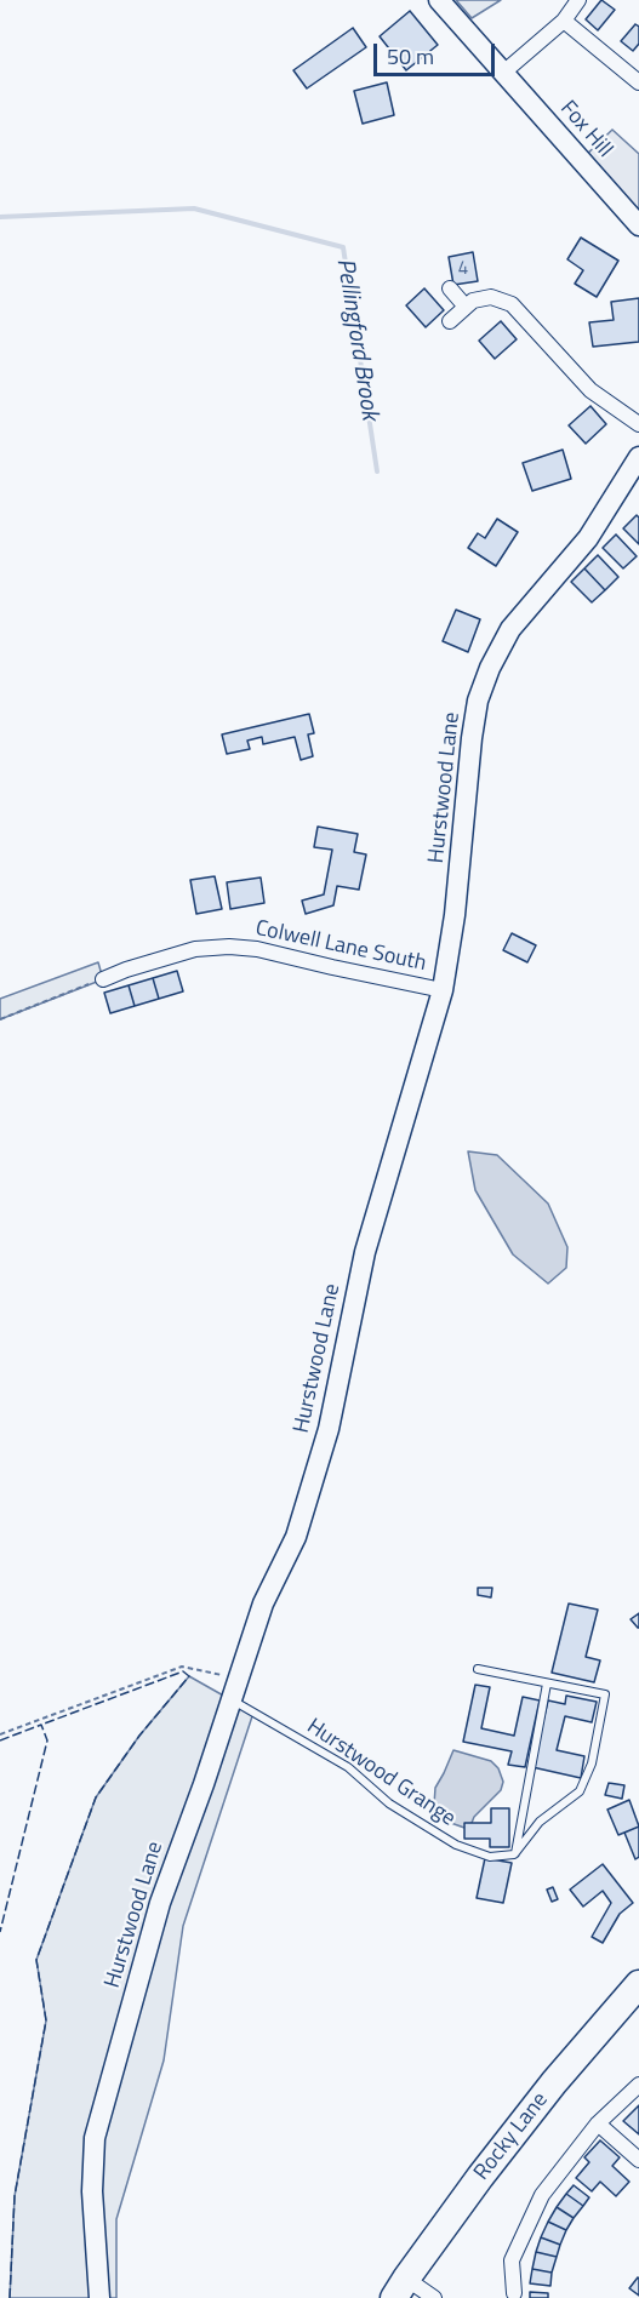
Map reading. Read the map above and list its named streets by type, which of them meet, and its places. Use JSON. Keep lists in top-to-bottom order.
{
  "streets": {
    "highway": ["Rocky Lane"],
    "street": ["Fox Hill", "Hurstwood Lane", "Colwell Lane South"],
    "lane": ["Hurstwood Grange"]
  },
  "crossings": [
    ["Hurstwood Lane", "Colwell Lane South"],
    ["Hurstwood Lane", "Hurstwood Grange"]
  ],
  "water": ["Pellingford Brook"],
  "house_numbers": ["4"],
  "scale_bar": "50 m"
}
